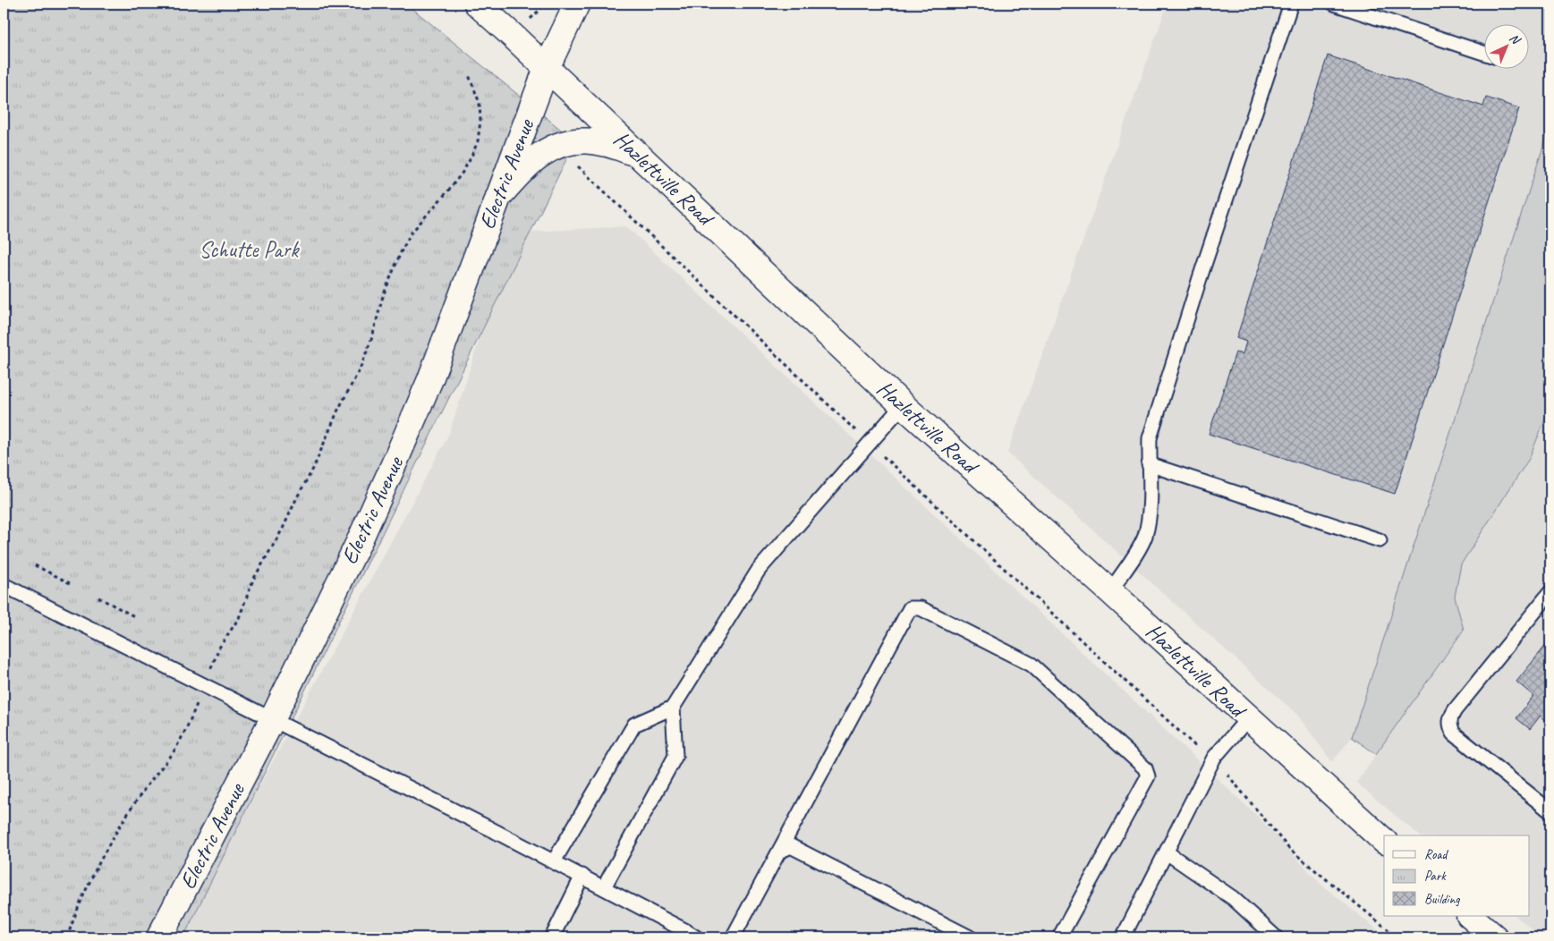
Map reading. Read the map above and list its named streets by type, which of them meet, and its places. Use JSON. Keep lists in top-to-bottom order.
{
  "streets": {
    "main road": ["Electric Avenue", "Hazlettville Road"]
  },
  "crossings": [
    ["Electric Avenue", "Hazlettville Road"]
  ],
  "parks": ["Schutte Park"],
  "legend": ["Road", "Park", "Building"],
  "north": "top right"
}
